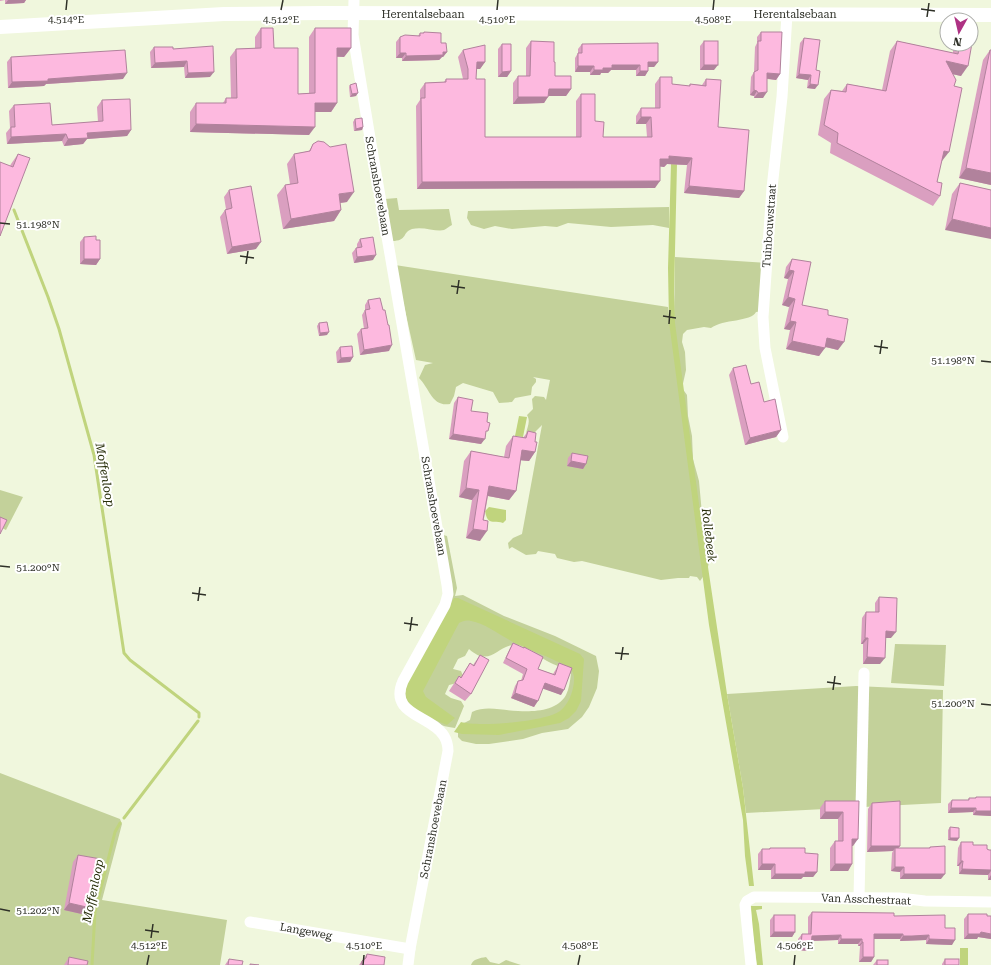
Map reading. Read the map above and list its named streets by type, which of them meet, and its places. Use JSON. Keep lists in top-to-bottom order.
{
  "streets": {
    "main road": ["Herentalsebaan"],
    "street": [
      "Schranshoevebaan",
      "Tuinbouwstraat",
      "Van Asschestraat",
      "Langeweg"
    ]
  },
  "crossings": [
    ["Herentalsebaan", "Schranshoevebaan"],
    ["Herentalsebaan", "Tuinbouwstraat"],
    ["Schranshoevebaan", "Langeweg"]
  ],
  "water": ["Moffenloop", "Rollebeek"],
  "north": "bottom",
  "coordinates": [
    "4.514°E",
    "4.512°E",
    "4.510°E",
    "4.508°E",
    "51.198°N",
    "51.200°N",
    "51.202°N",
    "4.506°E"
  ]
}
